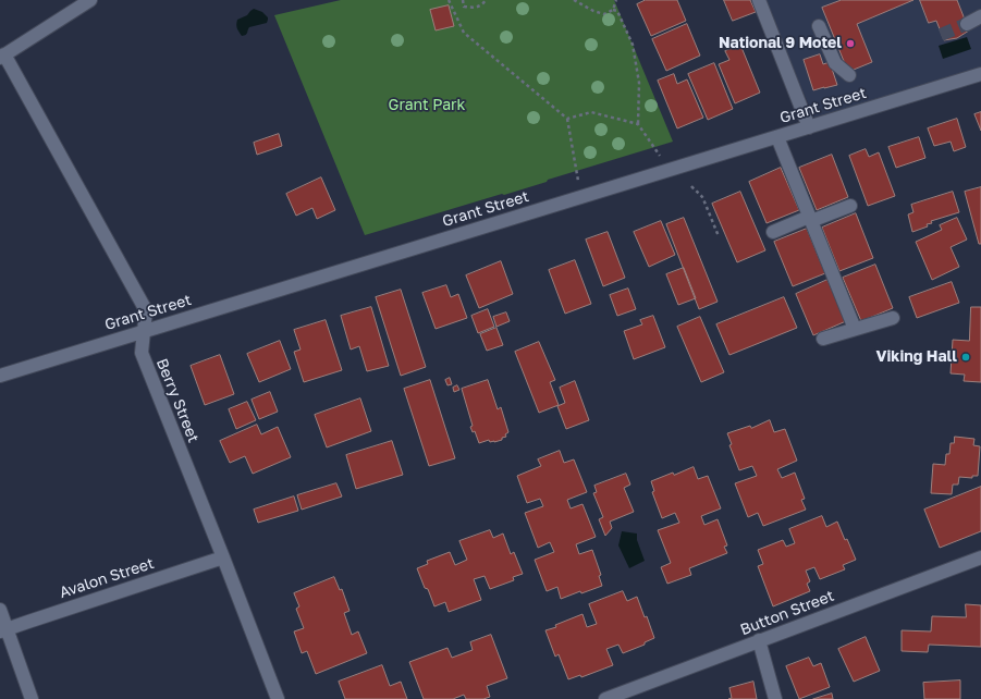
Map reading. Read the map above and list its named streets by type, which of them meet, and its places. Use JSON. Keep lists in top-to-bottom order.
{
  "streets": {
    "street": [
      "Grant Street",
      "Berry Street",
      "Avalon Street",
      "Button Street"
    ]
  },
  "crossings": [
    ["Grant Street", "Berry Street"],
    ["Berry Street", "Avalon Street"]
  ],
  "parks": ["Grant Park"],
  "places": ["National 9 Motel", "Viking Hall"]
}
